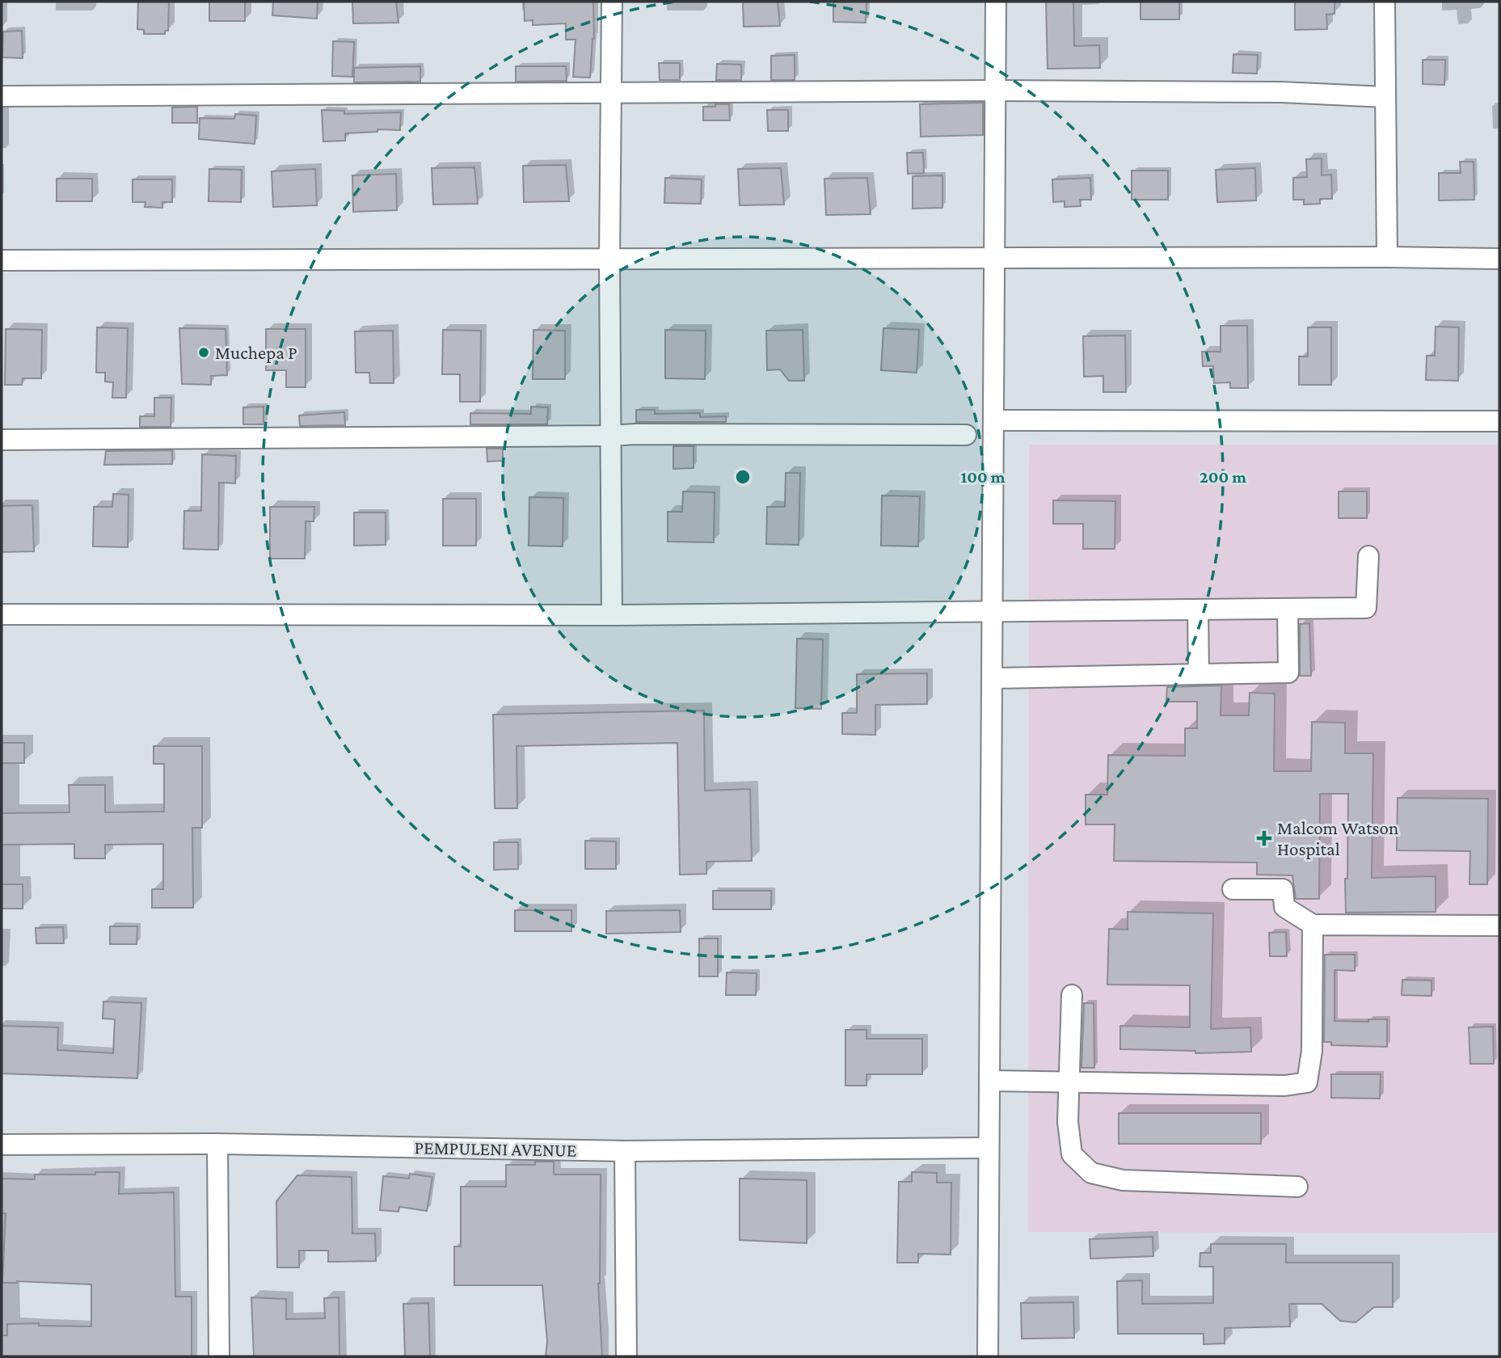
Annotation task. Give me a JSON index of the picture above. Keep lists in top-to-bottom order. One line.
{"streets":{"street":["PEMPULENI AVENUE"]},"places":{"other":["Muchepa P"],"health":["Malcom Watson Hospital"]},"rings":["100 m","200 m"]}
